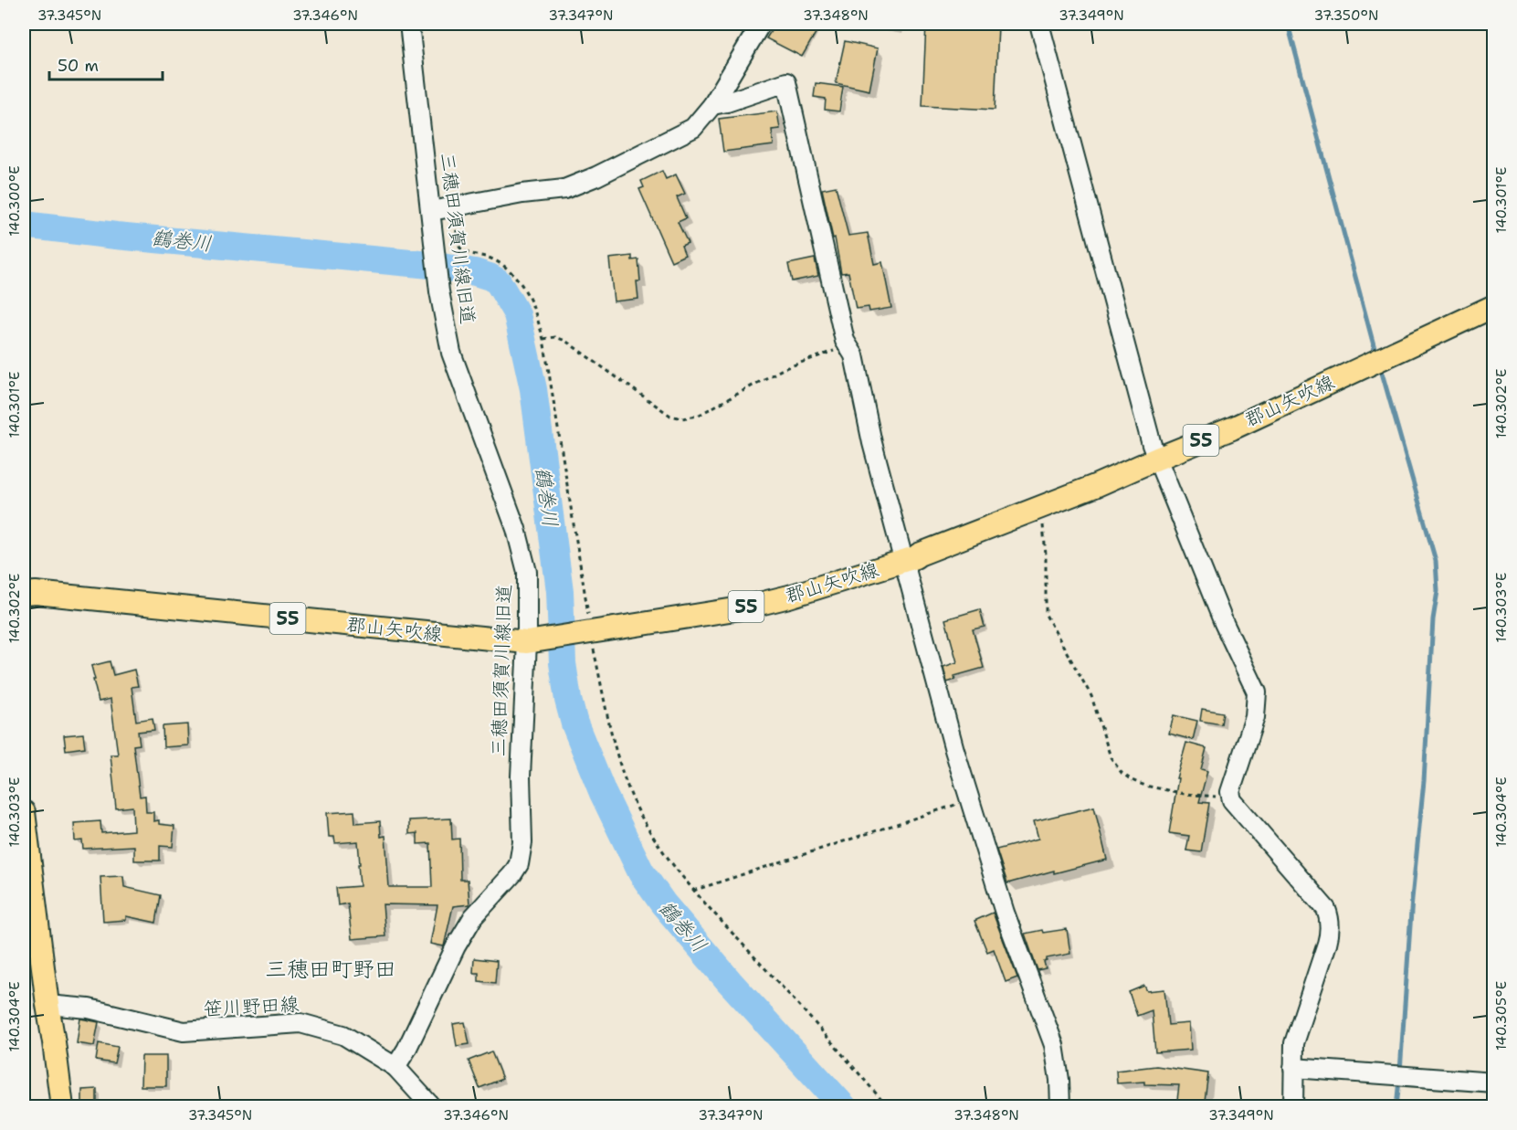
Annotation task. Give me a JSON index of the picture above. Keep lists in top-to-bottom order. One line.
{"streets":{"main road":["郡山矢吹線","55"],"street":["三穂田須賀川線旧道","笹川野田線"]},"crossings":[["三穂田須賀川線旧道","郡山矢吹線"],["三穂田須賀川線旧道","笹川野田線"]],"districts":["三穂田町野田"],"water":["鶴巻川"],"scale_bar":"50 m","coordinates":["37.345°N","37.346°N","37.347°N","37.348°N","37.349°N","37.350°N","140.301°E","140.300°E","140.302°E","140.303°E","140.304°E","140.305°E"]}
